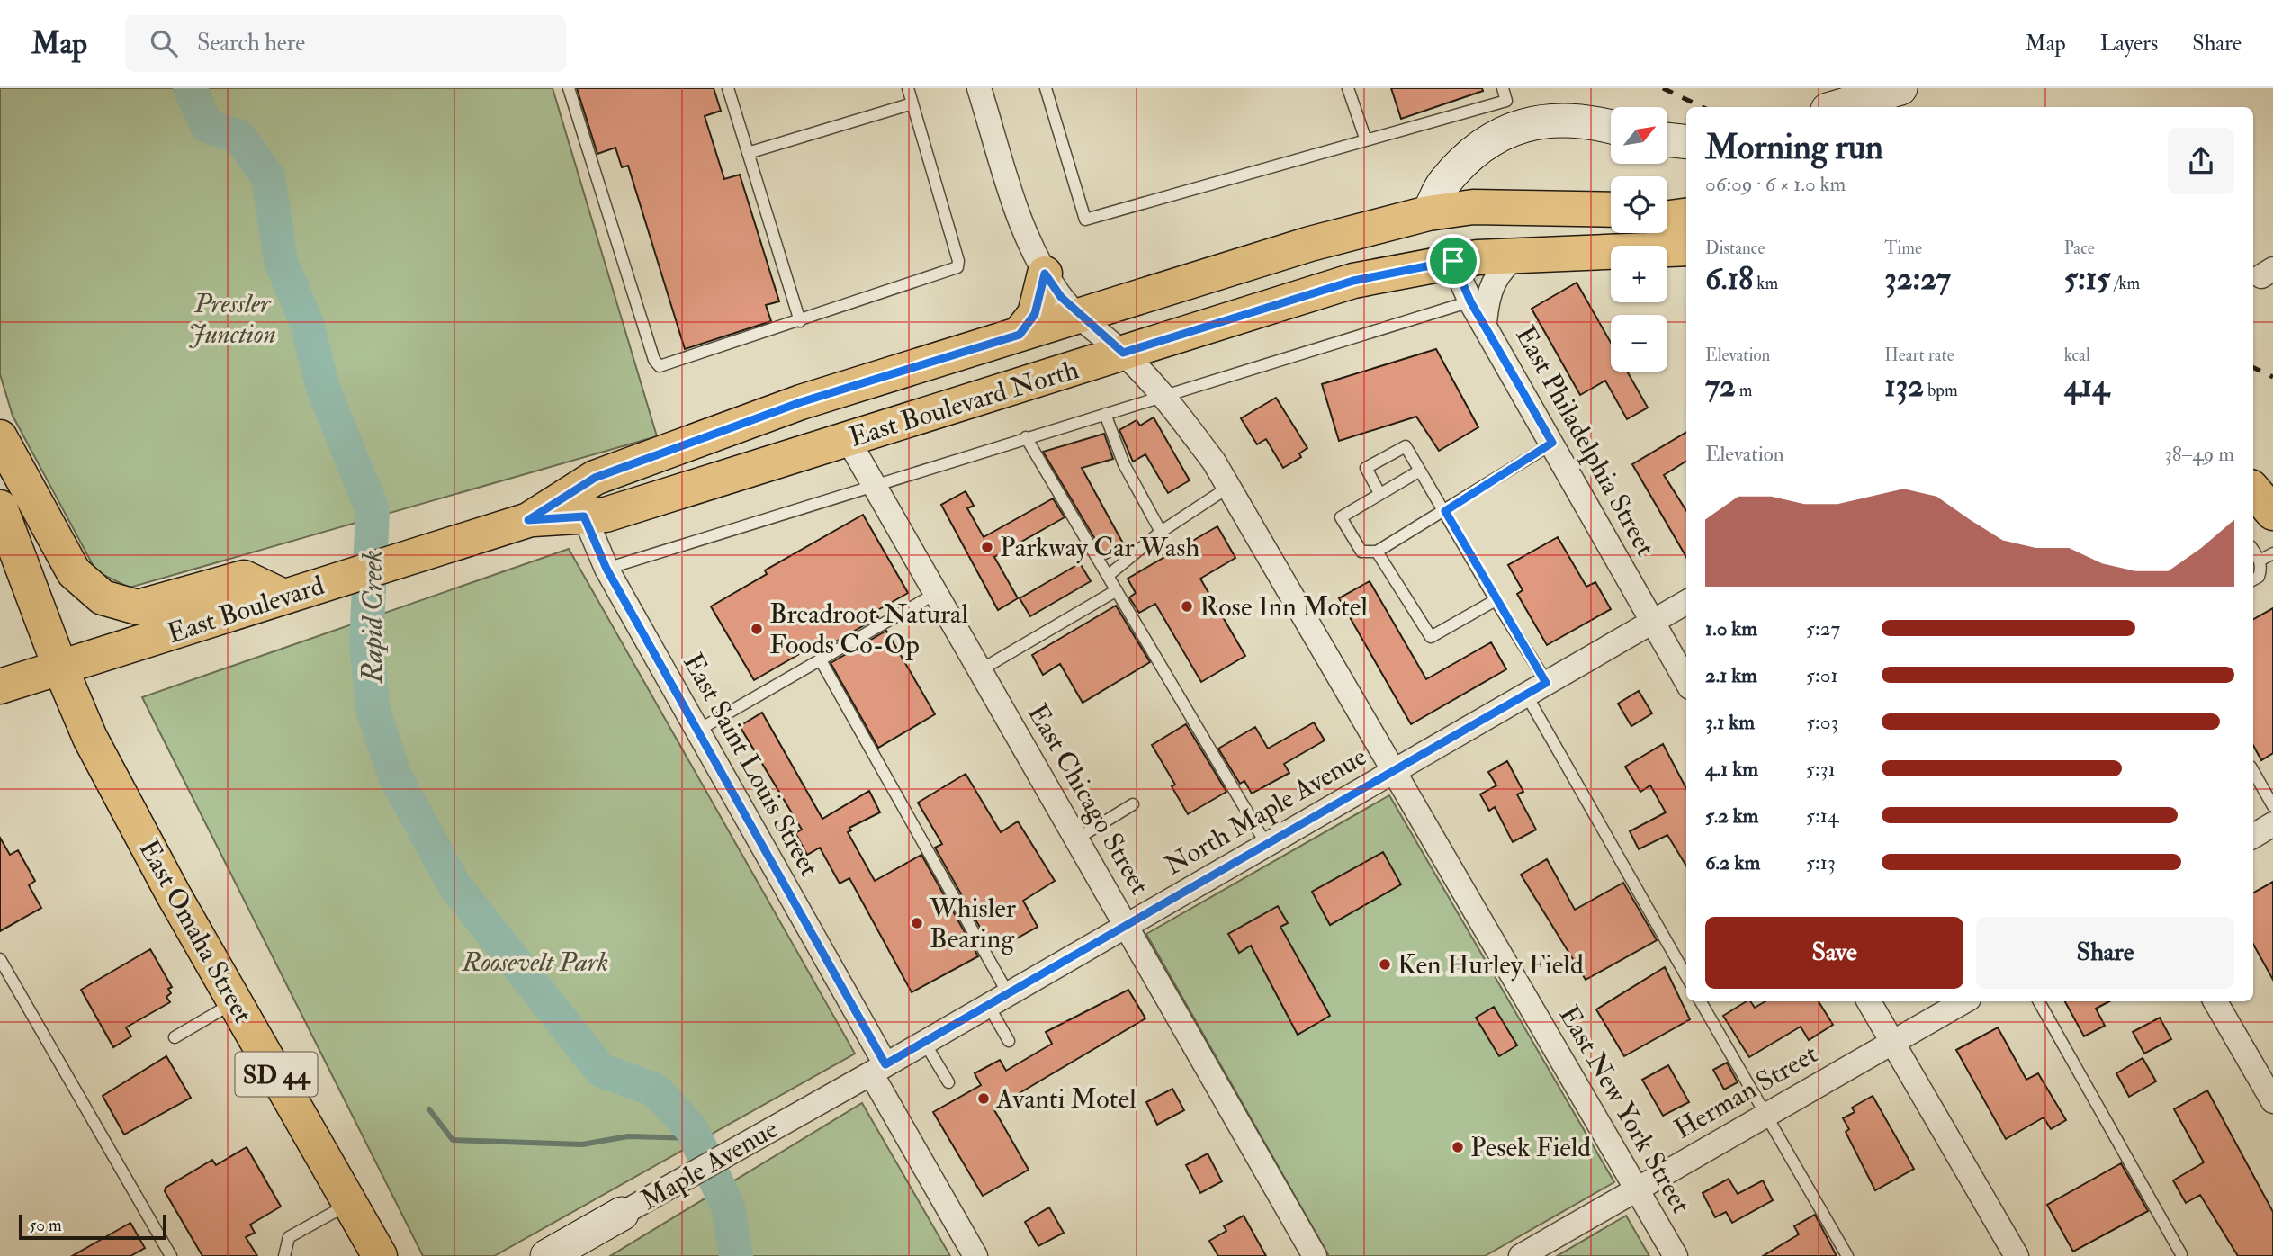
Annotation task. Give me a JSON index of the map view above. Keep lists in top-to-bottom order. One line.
{"streets":{"main road":["East Boulevard North","East Boulevard","East Omaha Street","SD 44"],"street":["East Philadelphia Street","East Saint Louis Street","East Chicago Street","North Maple Avenue","Herman Street","East New York Street","Maple Avenue"]},"crossings":[["East Boulevard North","East Philadelphia Street"],["East Boulevard North","East Boulevard"],["East Boulevard North","East Saint Louis Street"],["East Boulevard North","East Chicago Street"],["East Boulevard North","East New York Street"],["East Philadelphia Street","North Maple Avenue"],["East Boulevard","East Saint Louis Street"],["East Boulevard","East Omaha Street"],["East Boulevard","SD 44"],["East Saint Louis Street","North Maple Avenue"],["East Saint Louis Street","Maple Avenue"],["East Chicago Street","North Maple Avenue"],["North Maple Avenue","East New York Street"],["North Maple Avenue","Maple Avenue"],["East Omaha Street","SD 44"],["Herman Street","East New York Street"]],"water":["Rapid Creek"],"parks":["Pressler Junction","Roosevelt Park"],"places":["Parkway Car Wash","Rose Inn Motel","Breadroot Natural Foods Co-Op","Whisler Bearing","Ken Hurley Field","Avanti Motel","Pesek Field"],"scale_bar":"50 m","north":"top right","page":{"header":"Map","search":"Search here","nav":["Map","Layers","Share"],"map_buttons":["+","−"],"heading":["Morning run","06:09 · 6 × 1.0 km"],"stats":[["Distance","6.18 km"],["Time","32:27"],["Pace","5:15 /km"],["Elevation","72 m"],["Heart rate","132 bpm"],["kcal","414"]],"chart":["Elevation","38–49 m"],"list":[{"name":"1.0 km","note":"5:27"},{"name":"2.1 km","note":"5:01"},{"name":"3.1 km","note":"5:03"},{"name":"4.1 km","note":"5:31"},{"name":"5.2 km","note":"5:14"},{"name":"6.2 km","note":"5:13"}],"buttons":["Save","Share"],"scale":"50 m"}}
